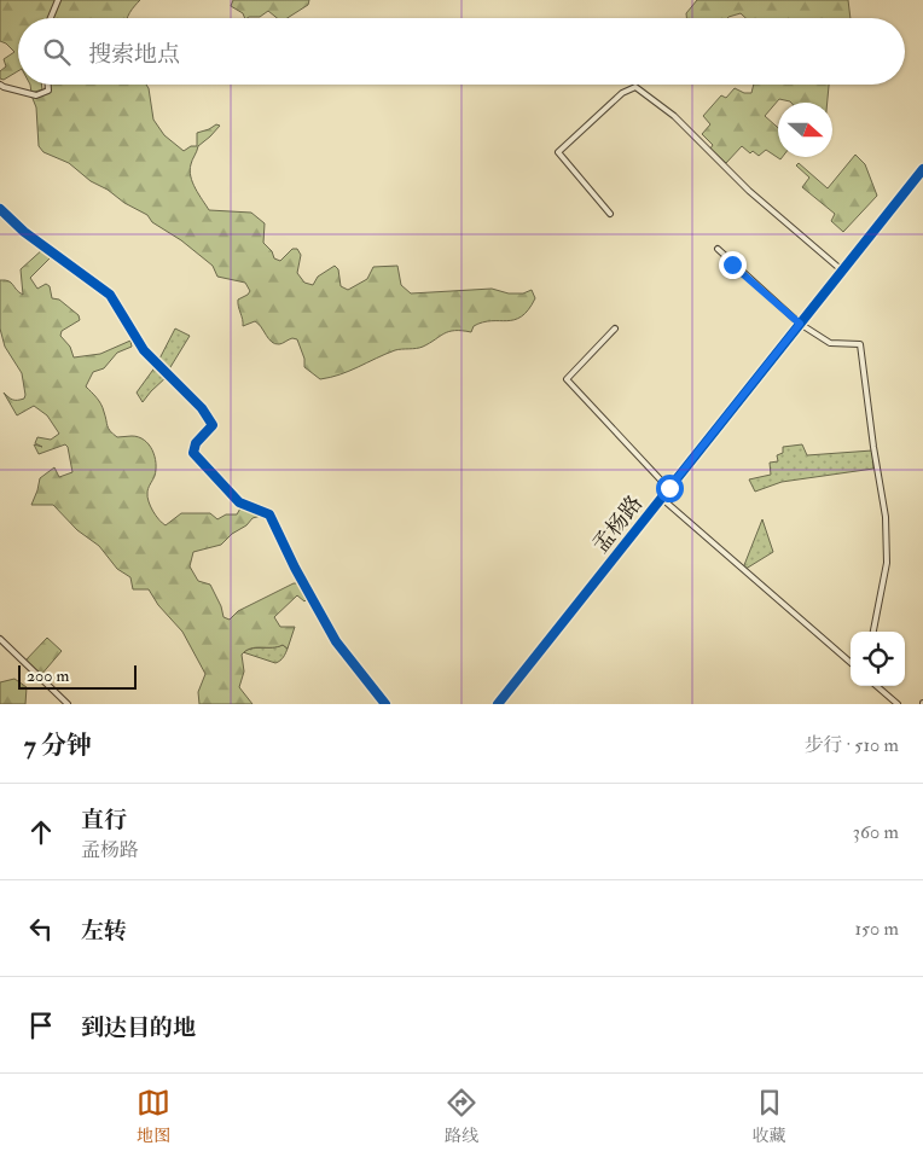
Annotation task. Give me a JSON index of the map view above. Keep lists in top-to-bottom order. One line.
{"streets":{"street":["孟杨路"]},"scale_bar":"200 m","north":"right","page":{"search":"搜索地点","scale":"200 m","heading":["7 分钟","步行 · 510 m"],"list":[["直行","孟杨路","360 m"],["左转","150 m"],"到达目的地"],"nav":["地图","路线","收藏"]}}
